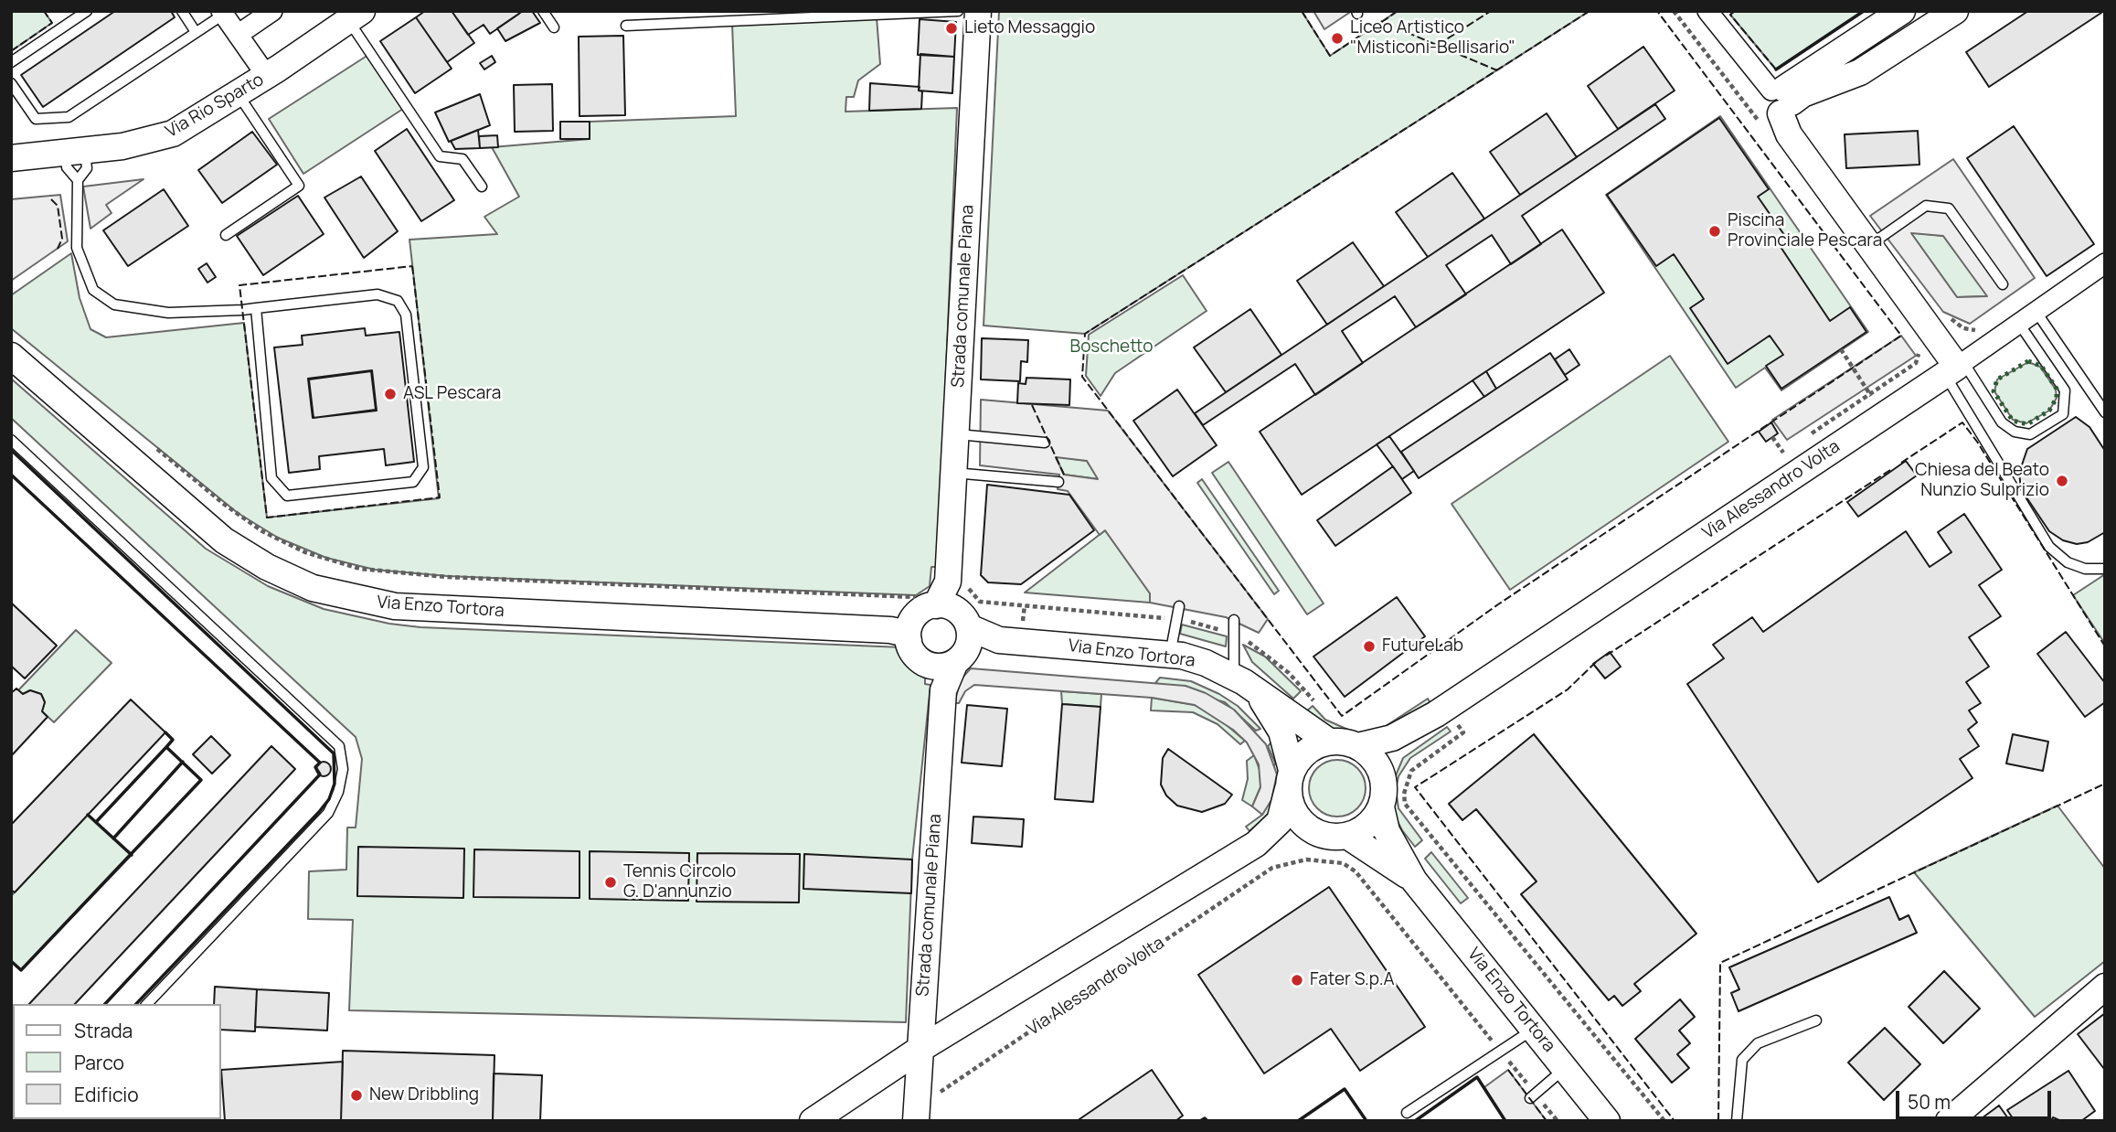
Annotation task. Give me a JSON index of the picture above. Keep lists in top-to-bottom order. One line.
{"streets":{"street":["Via Rio Sparto","Strada comunale Piana","Via Alessandro Volta","Via Enzo Tortora"]},"crossings":[["Strada comunale Piana","Via Alessandro Volta"],["Strada comunale Piana","Via Enzo Tortora"],["Via Alessandro Volta","Via Enzo Tortora"]],"parks":["Boschetto"],"places":["Lieto Messaggio","Liceo Artistico \"Misticoni-Bellisario\"","Piscina Provinciale Pescara","ASL Pescara","Chiesa del Beato Nunzio Sulprizio","FutureLab","Tennis Circolo G. D'annunzio","Fater S.p.A","New Dribbling"],"legend":["Strada","Parco","Edificio"],"scale_bar":"50 m"}
